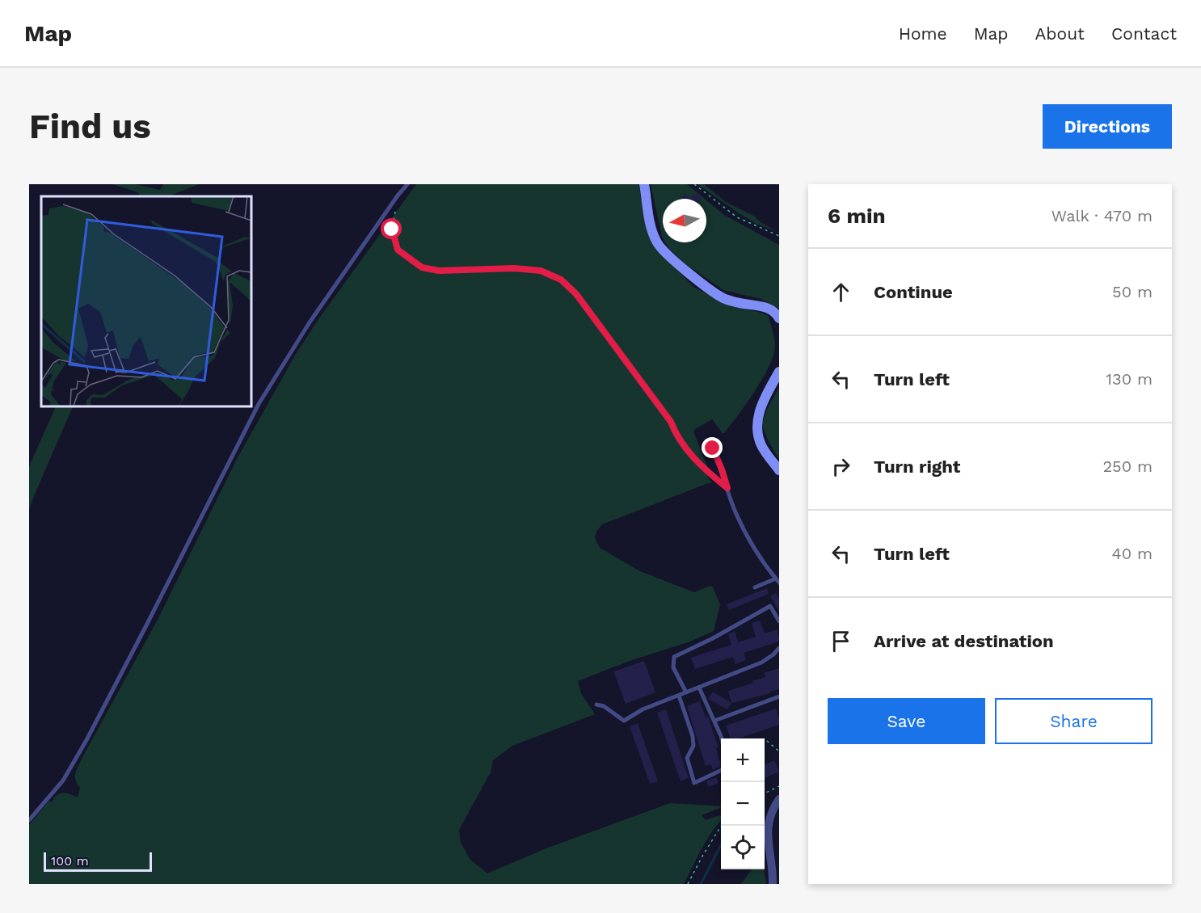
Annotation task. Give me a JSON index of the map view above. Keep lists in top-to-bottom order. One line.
{"scale_bar":"100 m","north":"left","page":{"header":"Map","nav":["Home","Map","About","Contact"],"buttons":["Directions",["Save","Share"]],"title":"Find us","heading":["6 min","Walk · 470 m"],"list":[["Continue","50 m"],["Turn left","130 m"],["Turn right","250 m"],["Turn left","40 m"],"Arrive at destination"],"map_buttons":["+","−"],"scale":"100 m"}}
